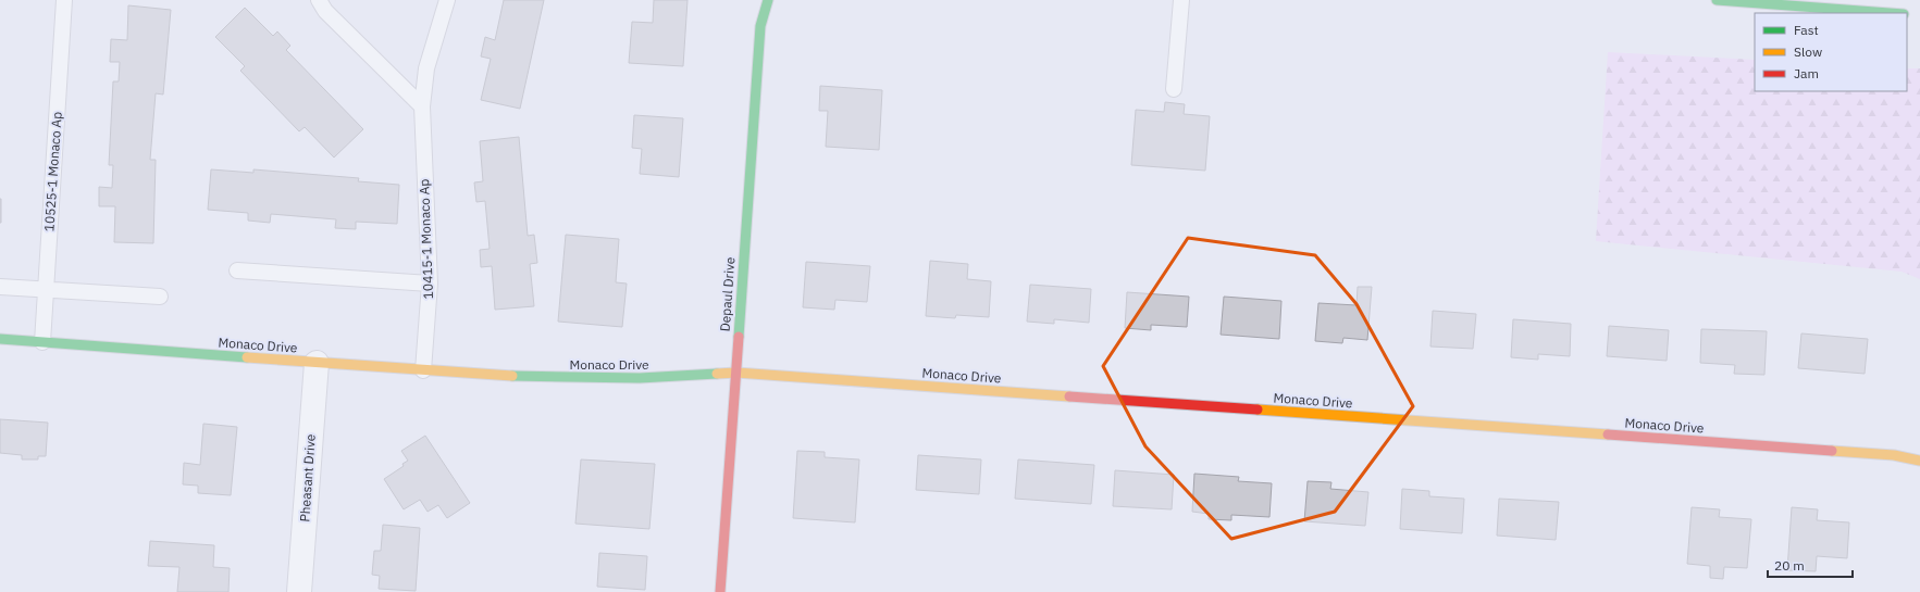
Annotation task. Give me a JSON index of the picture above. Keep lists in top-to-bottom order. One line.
{"streets":{"street":["Depaul Drive","Monaco Drive","Pheasant Drive"],"lane":["10525-1 Monaco Ap","10415-1 Monaco Ap"]},"crossings":[["10525-1 Monaco Ap","Monaco Drive"],["10415-1 Monaco Ap","Monaco Drive"],["Depaul Drive","Monaco Drive"],["Monaco Drive","Pheasant Drive"]],"legend":["Fast","Slow","Jam"],"scale_bar":"20 m"}
